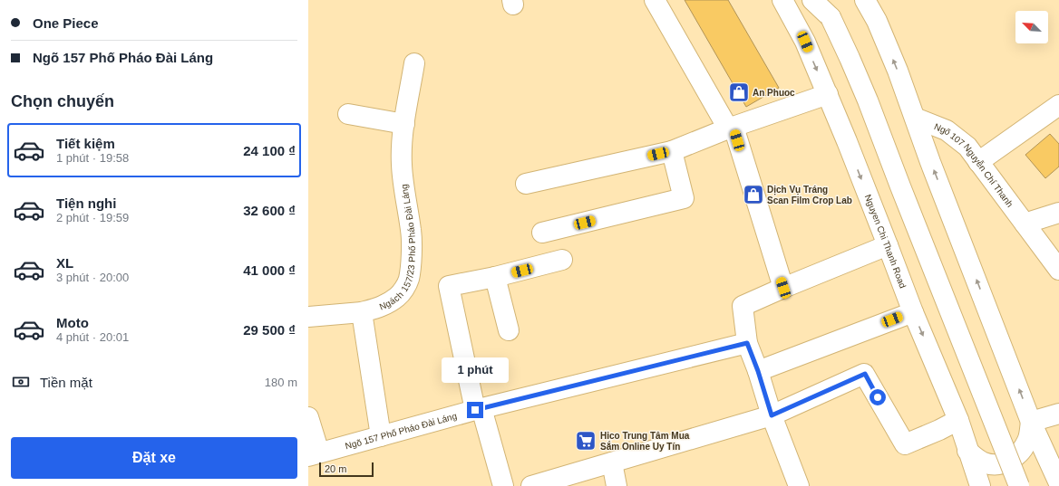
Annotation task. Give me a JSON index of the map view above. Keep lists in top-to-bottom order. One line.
{"streets":{"main road":["Ngõ 107 Nguyễn Chí Thanh","Nguyen Chi Thanh Road","Ngách 157/23 Phố Pháo Đài Láng","Ngõ 157 Phố Pháo Đài Láng"]},"crossings":[["Ngách 157/23 Phố Pháo Đài Láng","Ngõ 157 Phố Pháo Đài Láng"]],"places":{"shop":["An Phuoc","Dịch Vụ Tráng Scan Film Crop Lab"],"supermarket":["Hico Trung Tâm Mua Sắm Online Uy Tín"]},"scale_bar":"20 m","north":"top left","page":{"banner":["One Piece","Ngõ 157 Phố Pháo Đài Láng"],"heading":"Chọn chuyến","list":[{"name":"Tiết kiệm","note":"1 phút · 19:58","value":"24 100 ₫"},{"name":"Tiện nghi","note":"2 phút · 19:59","value":"32 600 ₫"},{"name":"XL","note":"3 phút · 20:00","value":"41 000 ₫"},{"name":"Moto","note":"4 phút · 20:01","value":"29 500 ₫"}],"bubble":"1 phút","pay":["Tiền mặt","180 m"],"buttons":"Đặt xe","scale":"20 m"}}
